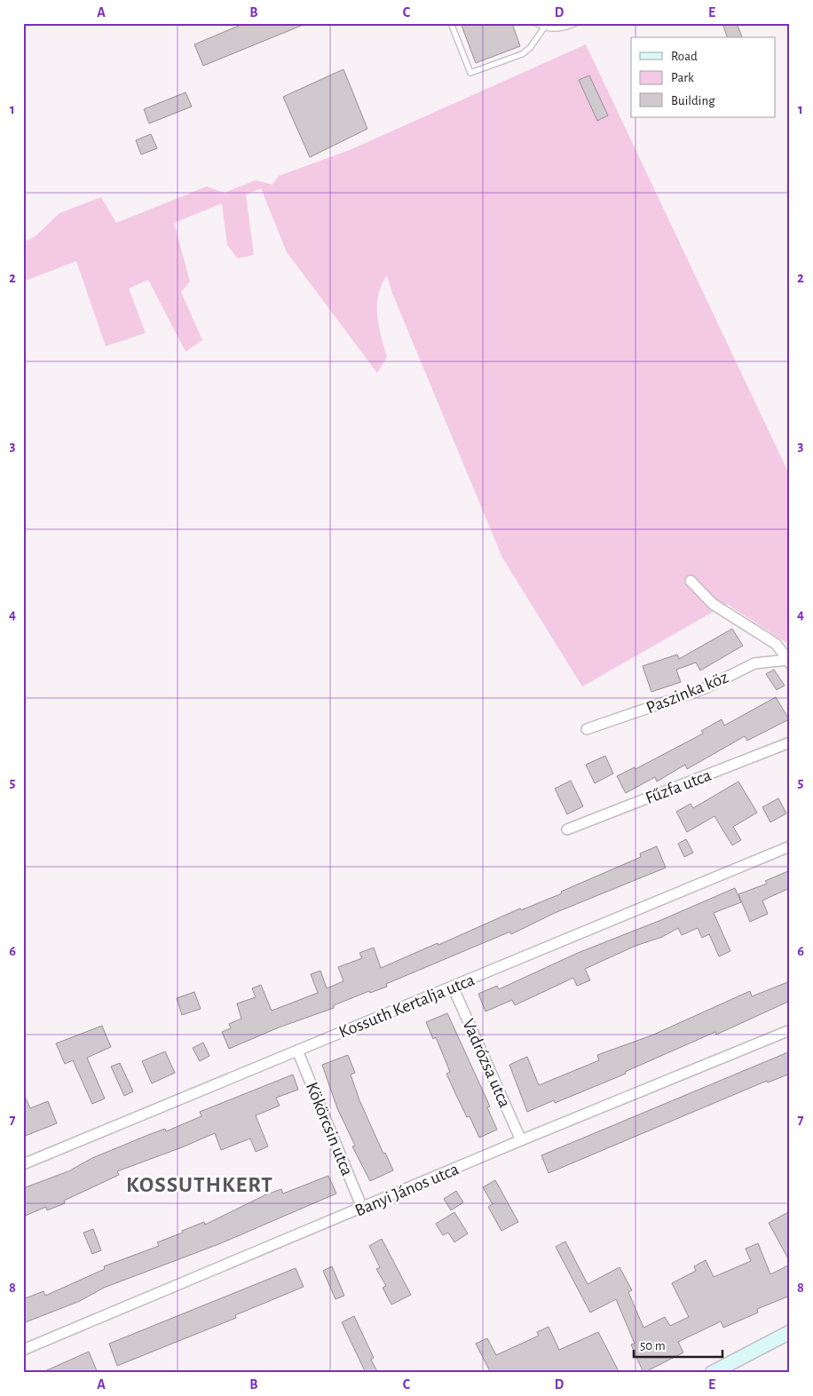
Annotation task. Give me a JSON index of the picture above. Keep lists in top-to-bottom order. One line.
{"streets":{"street":["Paszinka köz","Fűzfa utca","Kossuth Kertalja utca","Vadrózsa utca","Kökörcsin utca","Banyi János utca"]},"crossings":[["Kossuth Kertalja utca","Vadrózsa utca"],["Kossuth Kertalja utca","Kökörcsin utca"],["Vadrózsa utca","Banyi János utca"],["Kökörcsin utca","Banyi János utca"]],"districts":["KOSSUTHKERT"],"legend":["Road","Park","Building"],"scale_bar":"50 m","grid":{"columns":["A","B","C","D","E"],"rows":["1","2","3","4","5","6","7","8"]}}
